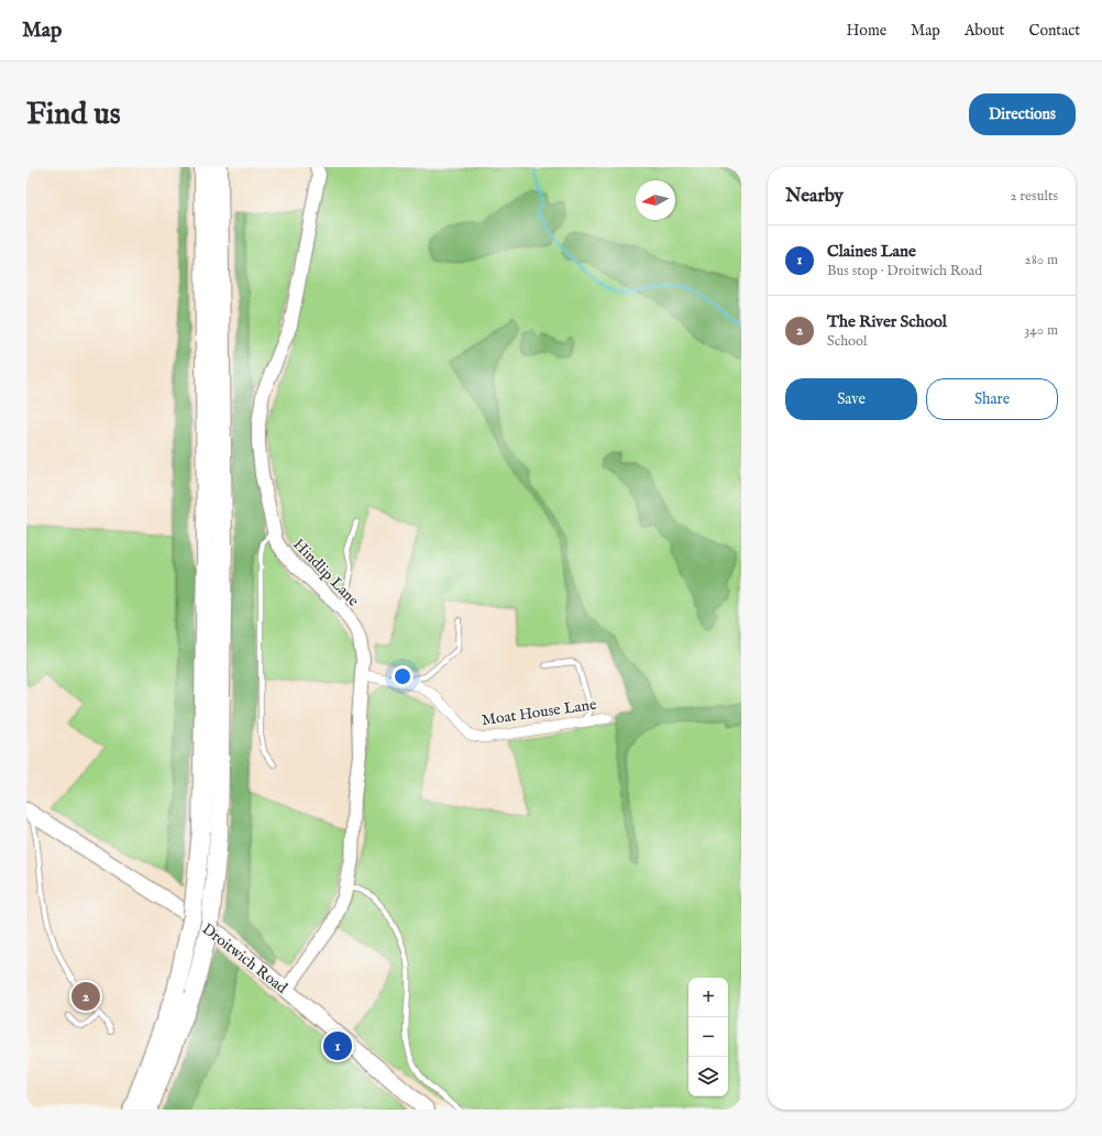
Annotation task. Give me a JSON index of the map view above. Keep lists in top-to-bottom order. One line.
{"streets":{"main road":["Droitwich Road"],"street":["Hindlip Lane","Moat House Lane"]},"crossings":[["Hindlip Lane","Moat House Lane"],["Hindlip Lane","Droitwich Road"]],"north":"left","page":{"header":"Map","nav":["Home","Map","About","Contact"],"buttons":["Directions",["Save","Share"]],"title":"Find us","heading":["Nearby","2 results"],"list":[{"mark":"1","name":"Claines Lane","note":"Bus stop · Droitwich Road","value":"280 m"},{"mark":"2","name":"The River School","note":"School","value":"340 m"}],"map_buttons":["+","−"],"pins":["2","1"]}}
